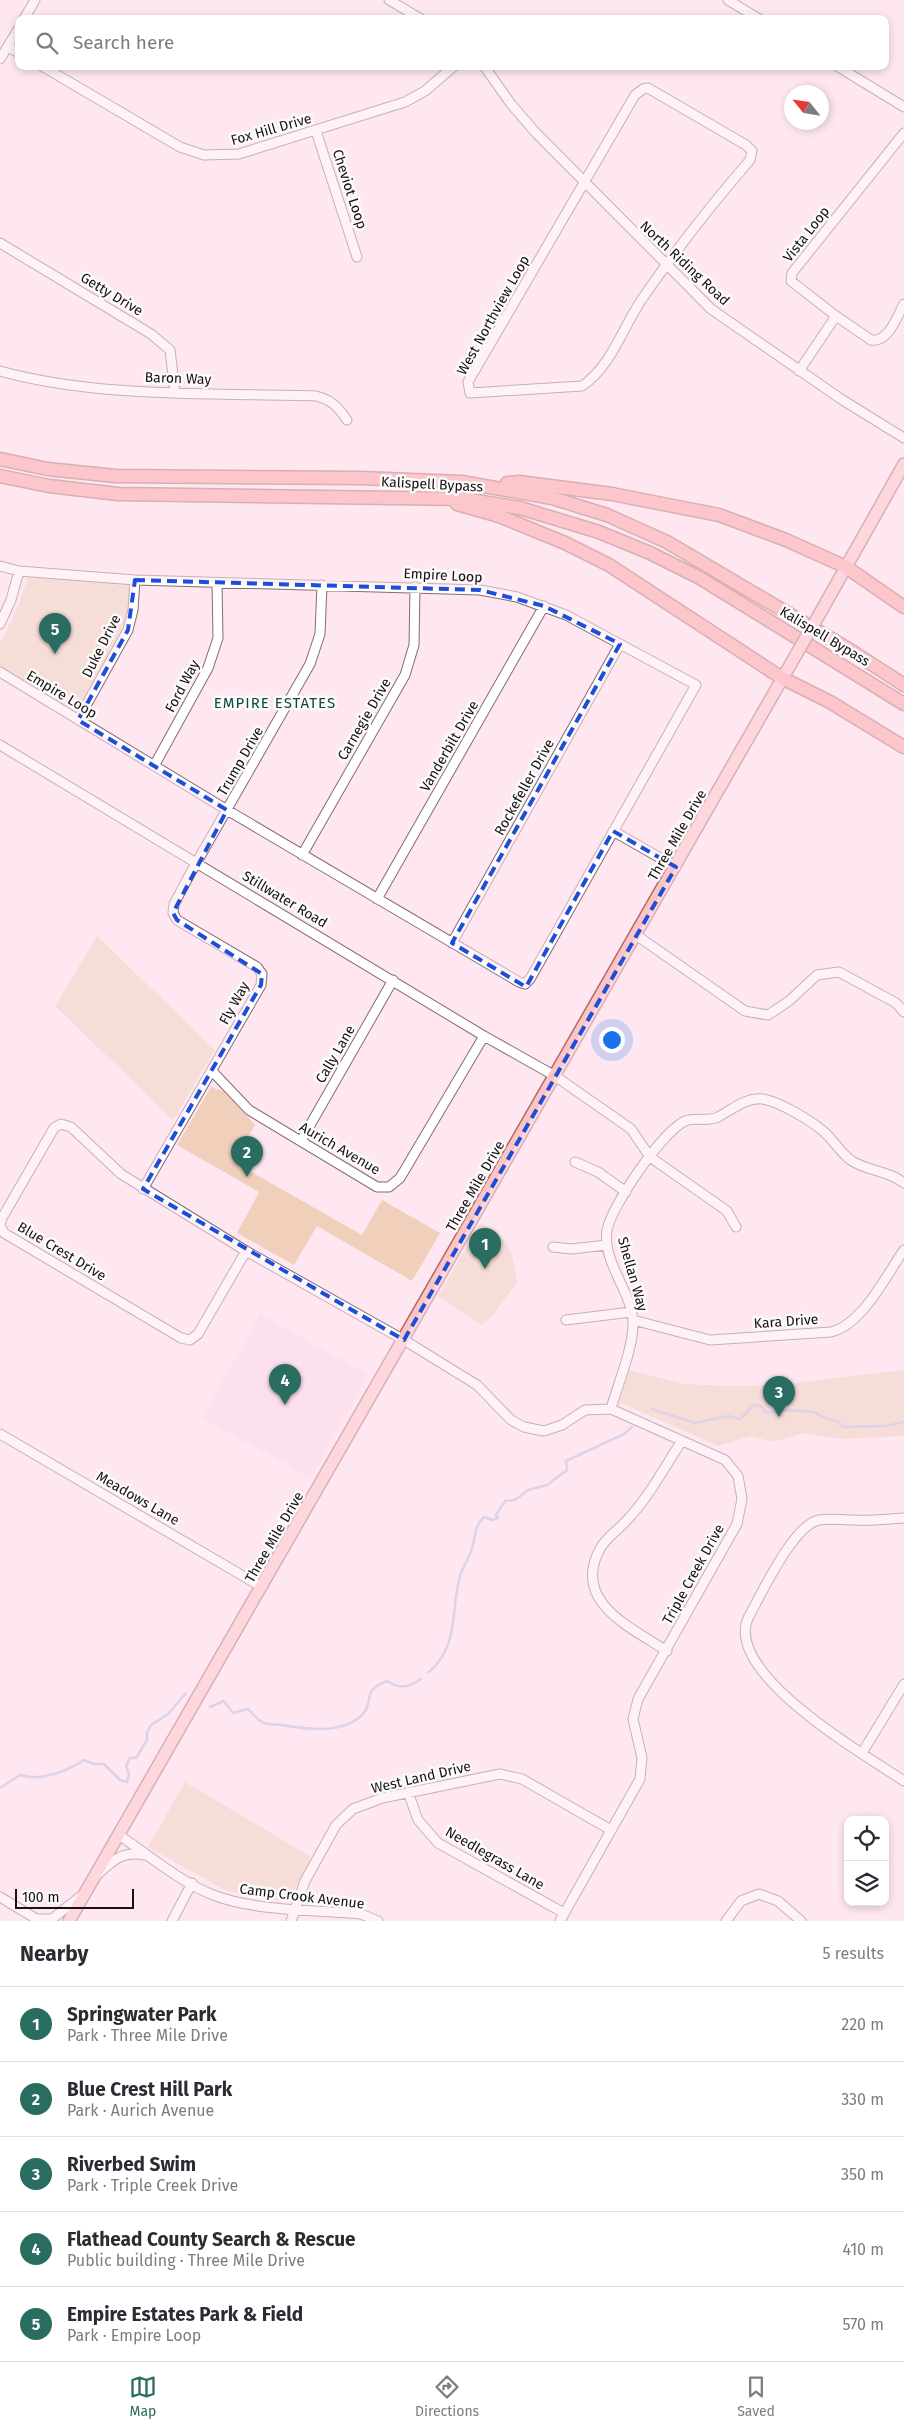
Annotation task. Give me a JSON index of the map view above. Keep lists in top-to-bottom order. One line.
{"streets":{"highway":["Kalispell Bypass"],"main road":["Three Mile Drive"],"street":["Fox Hill Drive","Cheviot Loop","Vista Loop","North Riding Road","Getty Drive","West Northview Loop","Baron Way","Empire Loop","Duke Drive","Ford Way","Carnegie Drive","Vanderbilt Drive","Trump Drive","Rockefeller Drive","Stillwater Road","Fly Way","Cally Lane","Aurich Avenue","Blue Crest Drive","Shellan Way","Kara Drive","Meadows Lane","Triple Creek Drive","West Land Drive","Needlegrass Lane","Camp Crook Avenue"]},"crossings":[["Fox Hill Drive","Cheviot Loop"],["North Riding Road","West Northview Loop"],["Getty Drive","Baron Way"],["Empire Loop","Duke Drive"],["Empire Loop","Ford Way"],["Empire Loop","Carnegie Drive"],["Empire Loop","Vanderbilt Drive"],["Empire Loop","Trump Drive"],["Empire Loop","Rockefeller Drive"],["Trump Drive","Stillwater Road"],["Trump Drive","Fly Way"],["Three Mile Drive","Stillwater Road"],["Three Mile Drive","Blue Crest Drive"],["Three Mile Drive","Meadows Lane"],["Three Mile Drive","Triple Creek Drive"],["Three Mile Drive","Camp Crook Avenue"],["Stillwater Road","Fly Way"],["Stillwater Road","Cally Lane"],["Stillwater Road","Aurich Avenue"],["Stillwater Road","Shellan Way"],["Fly Way","Aurich Avenue"],["Fly Way","Blue Crest Drive"],["Cally Lane","Aurich Avenue"],["Blue Crest Drive","Triple Creek Drive"],["Shellan Way","Kara Drive"],["Shellan Way","Triple Creek Drive"],["Triple Creek Drive","West Land Drive"],["Triple Creek Drive","Needlegrass Lane"],["West Land Drive","Needlegrass Lane"],["West Land Drive","Camp Crook Avenue"]],"districts":["EMPIRE ESTATES"],"scale_bar":"100 m","north":"top left","page":{"search":"Search here","pins":["5","2","1","4","3"],"scale":"100 m","heading":["Nearby","5 results"],"list":[{"mark":"1","name":"Springwater Park","note":"Park · Three Mile Drive","value":"220 m"},{"mark":"2","name":"Blue Crest Hill Park","note":"Park · Aurich Avenue","value":"330 m"},{"mark":"3","name":"Riverbed Swim","note":"Park · Triple Creek Drive","value":"350 m"},{"mark":"4","name":"Flathead County Search & Rescue","note":"Public building · Three Mile Drive","value":"410 m"},{"mark":"5","name":"Empire Estates Park & Field","note":"Park · Empire Loop","value":"570 m"}],"nav":["Map","Directions","Saved"]}}
